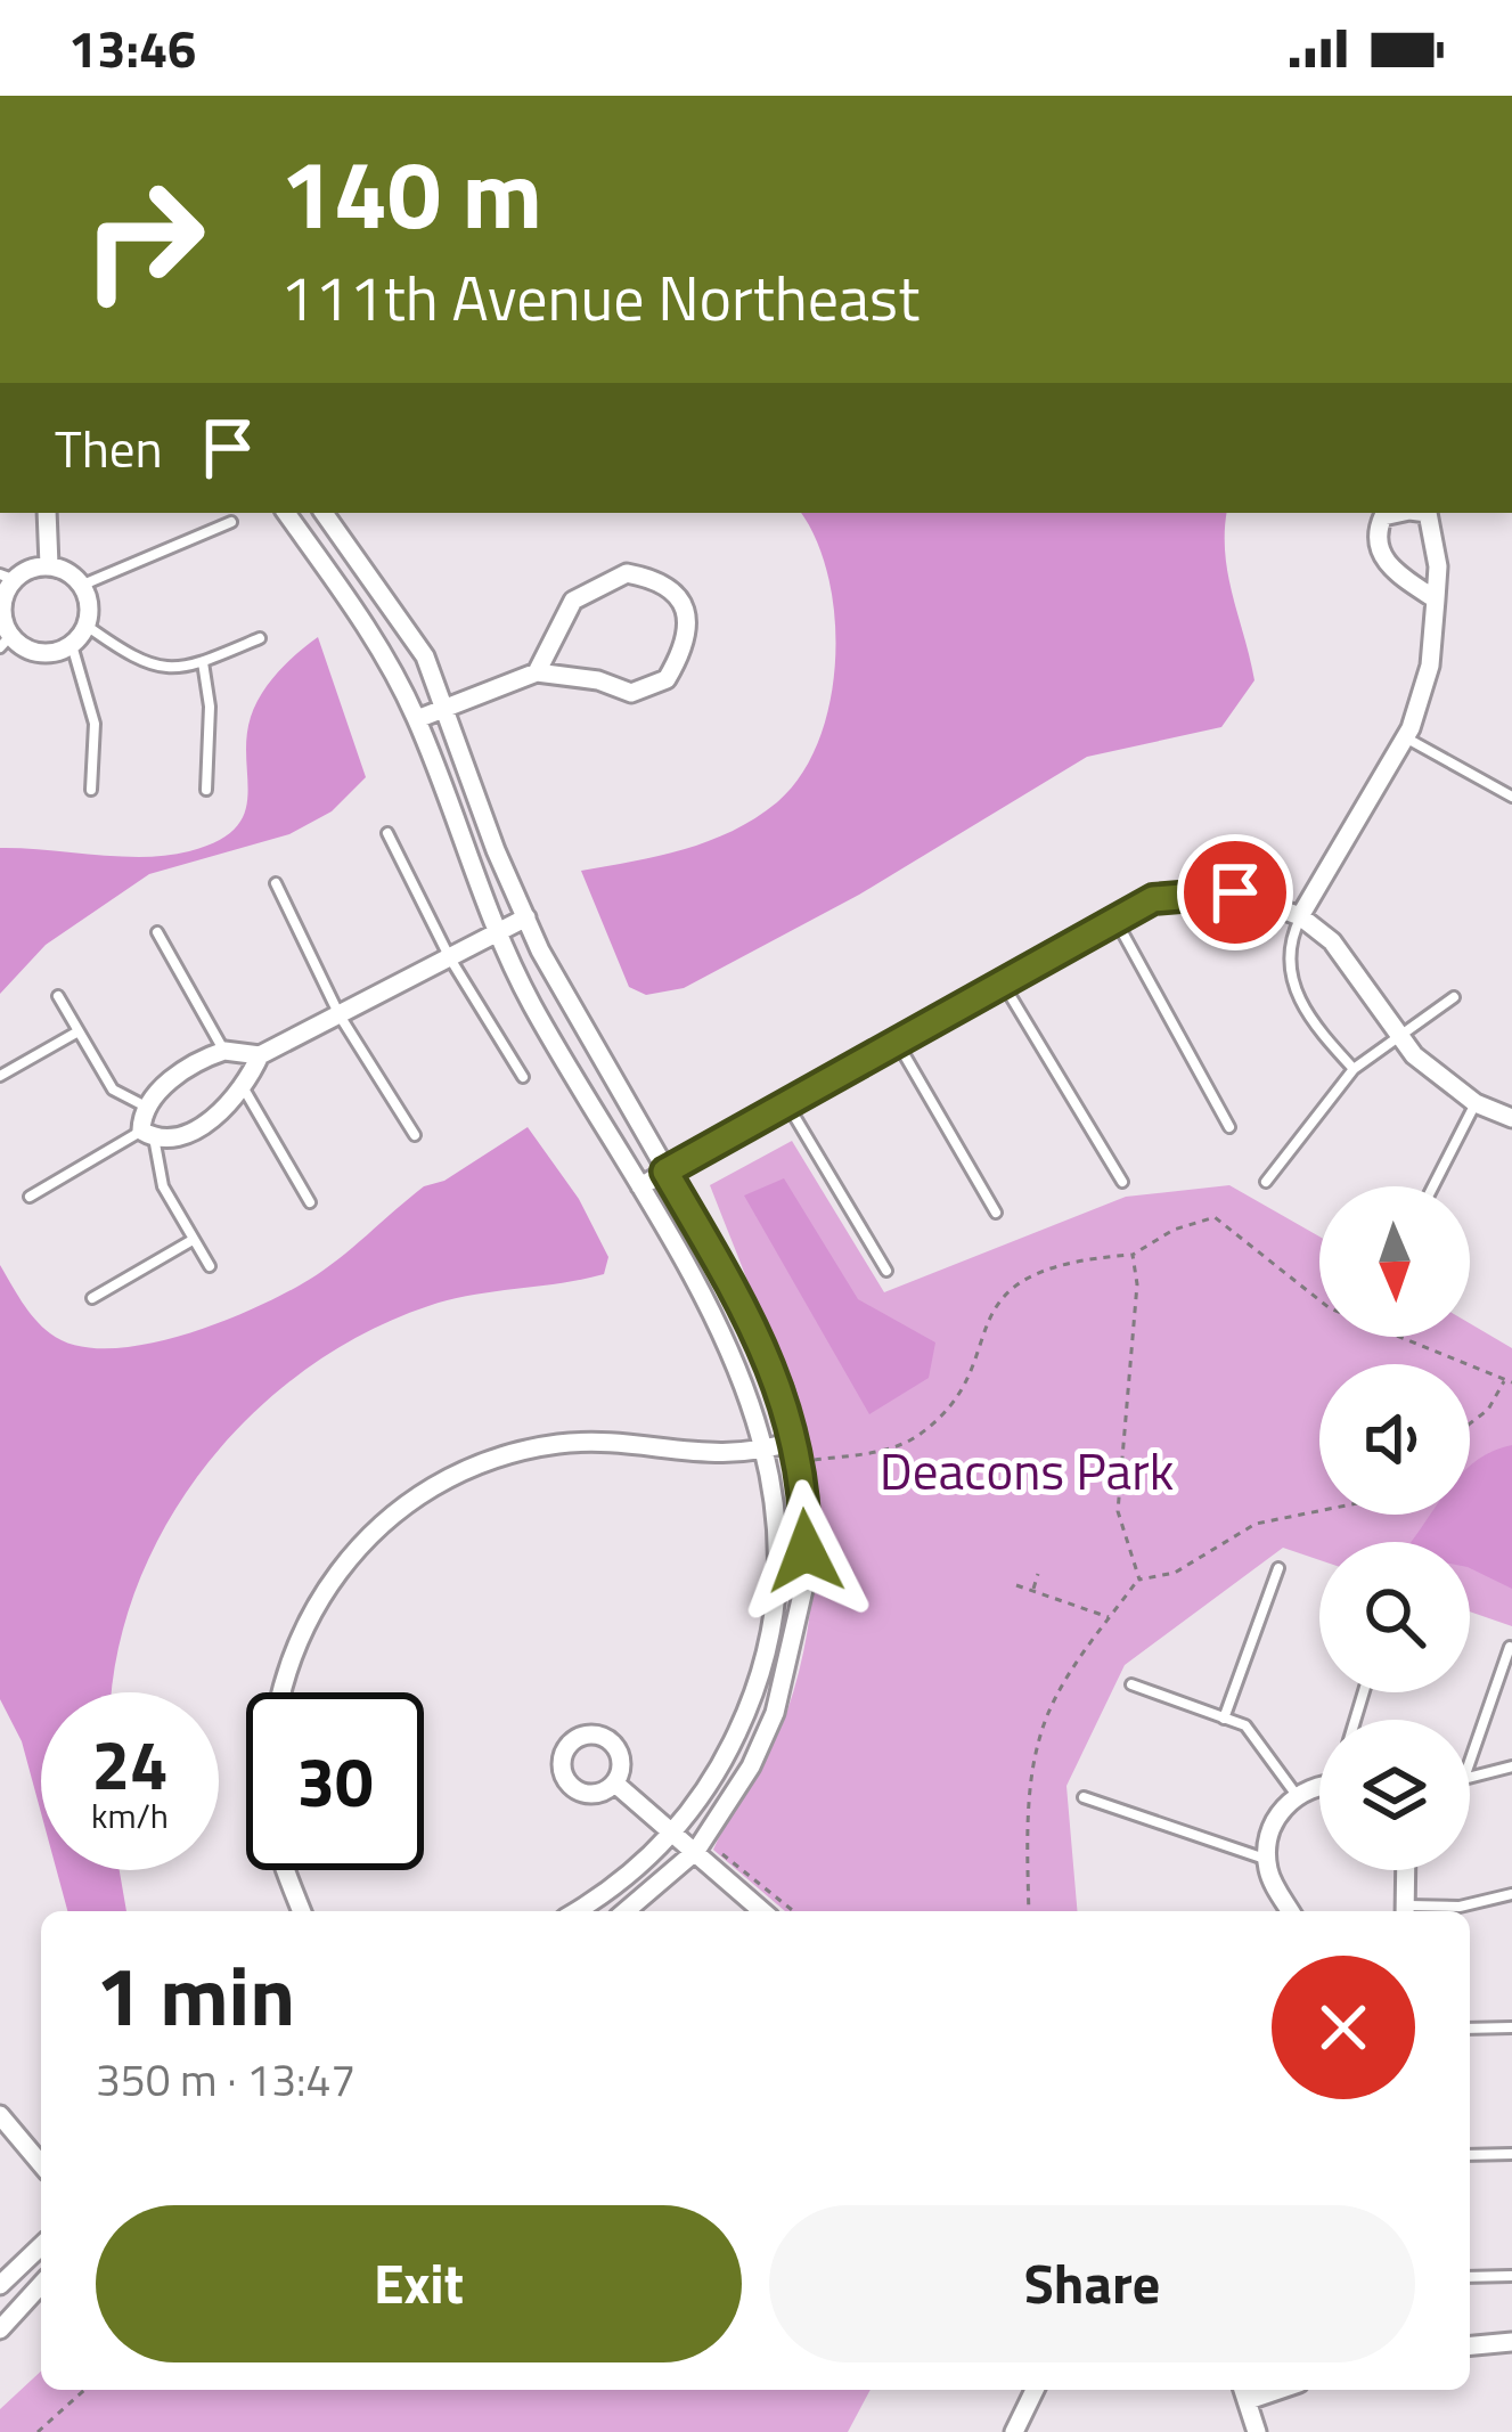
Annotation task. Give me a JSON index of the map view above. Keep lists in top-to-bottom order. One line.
{"parks":["Deacons Park"],"north":"bottom","page":{"status":"13:46","turn":["140 m","111th Avenue Northeast"],"then":"Then","speed":"24 km/h","limit":"30","heading":["1 min","350 m · 13:47"],"buttons":["Exit","Share"]}}
